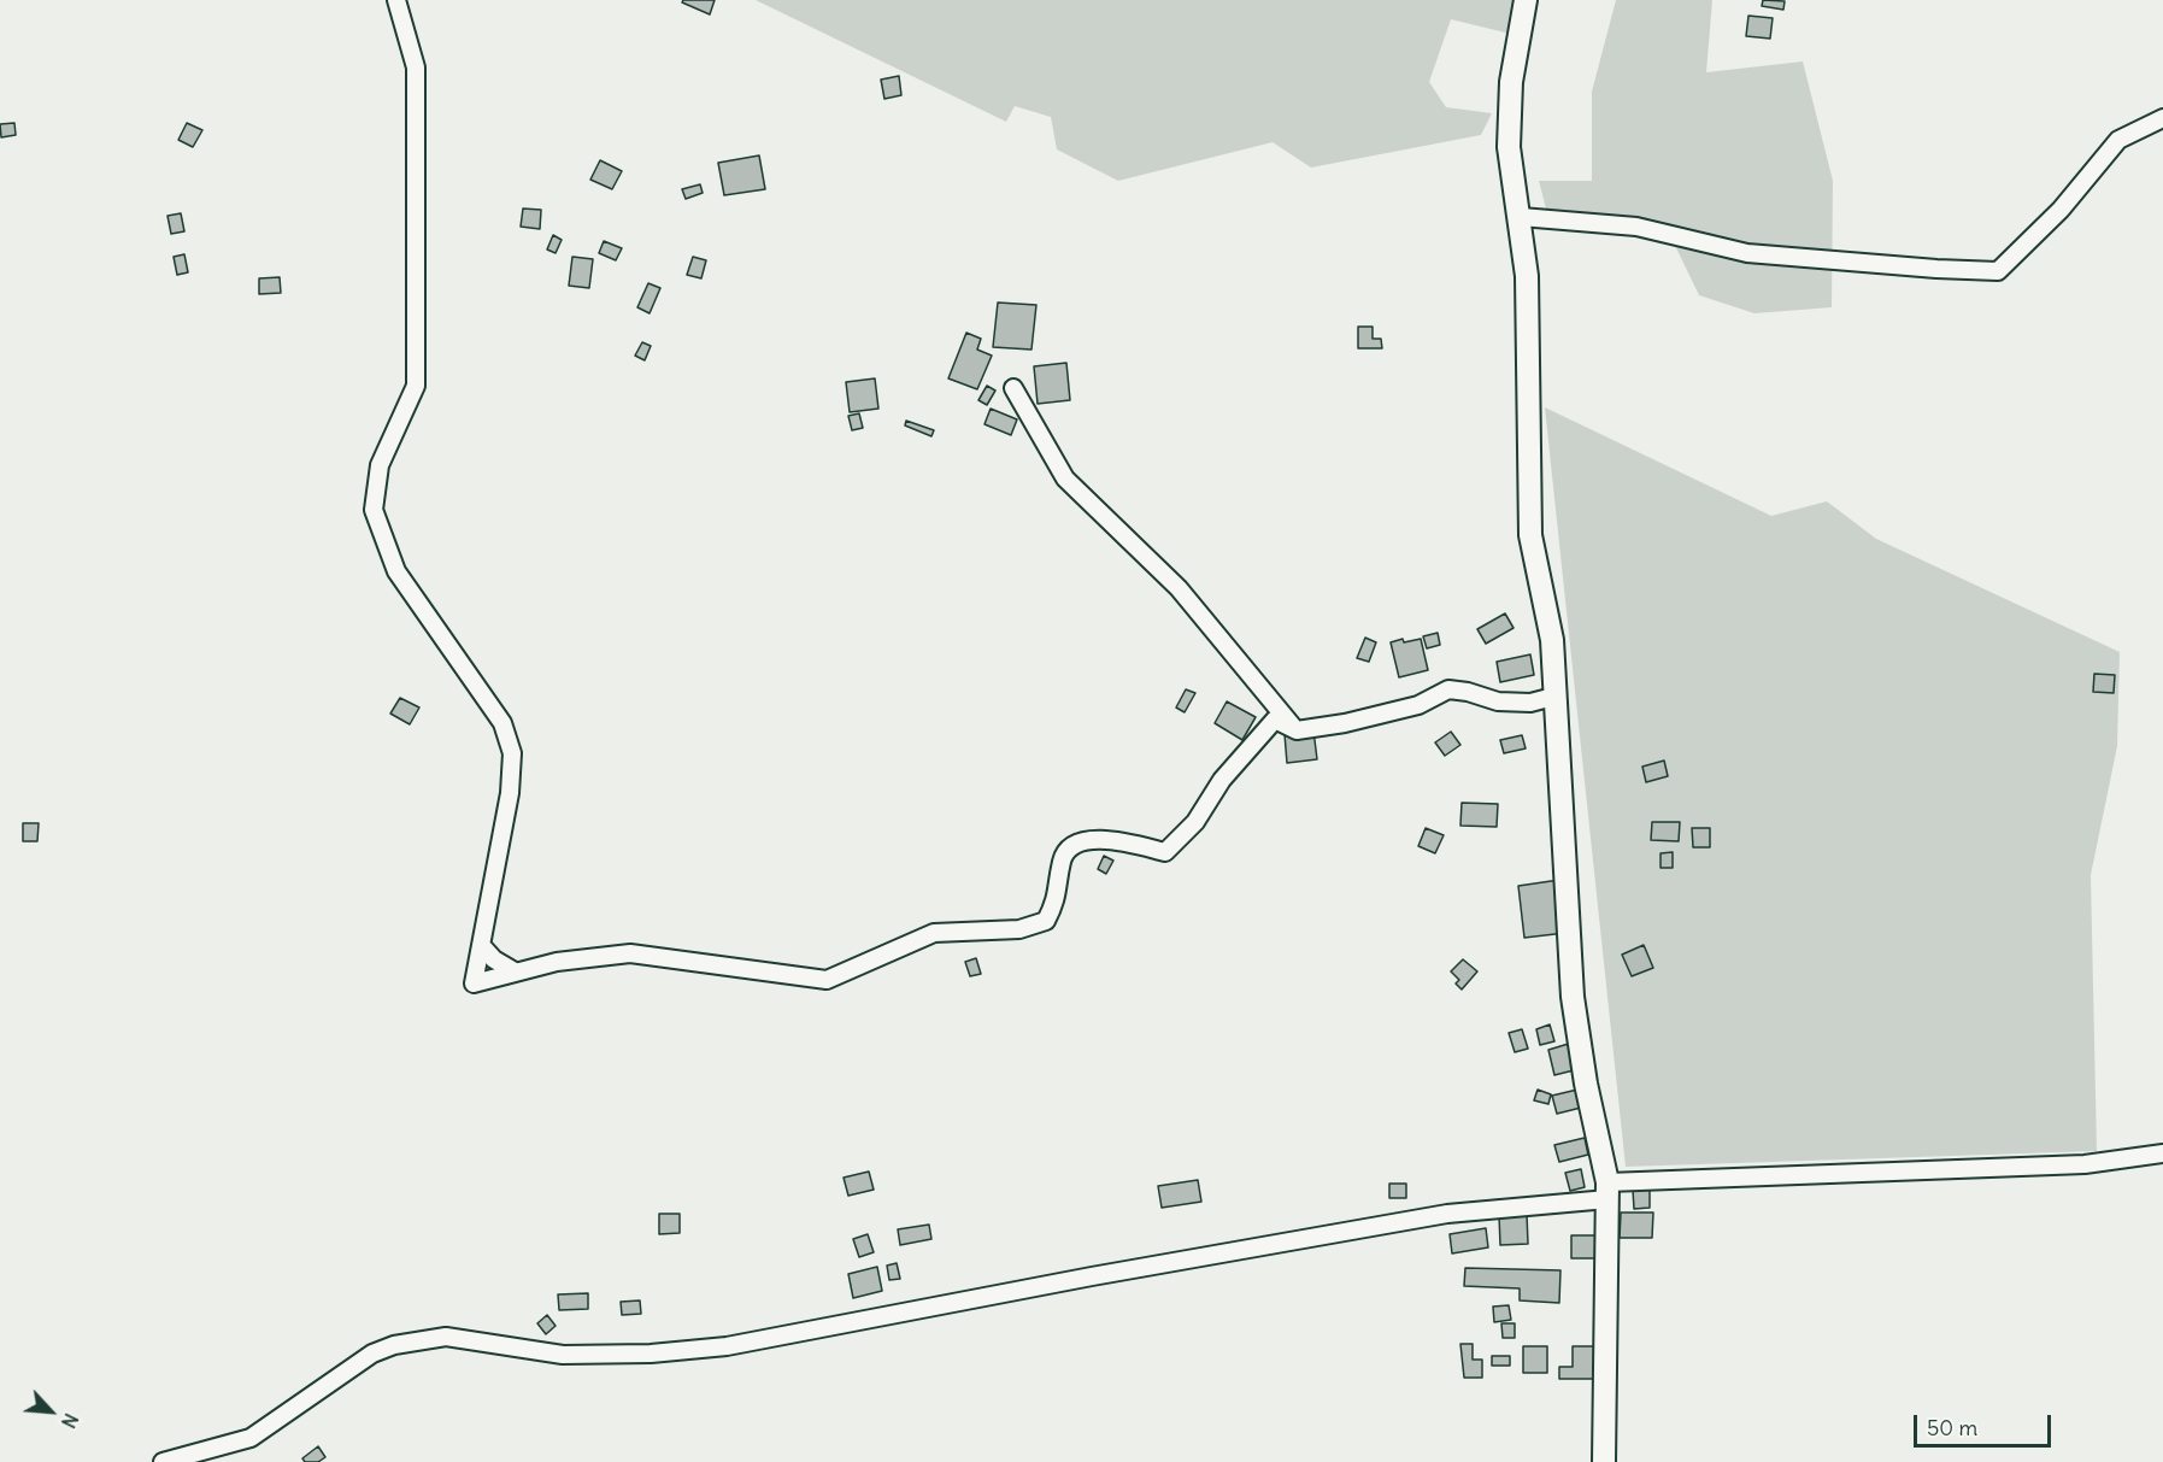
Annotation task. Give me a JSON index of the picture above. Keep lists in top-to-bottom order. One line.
{"scale_bar":"50 m","north":"bottom right"}
